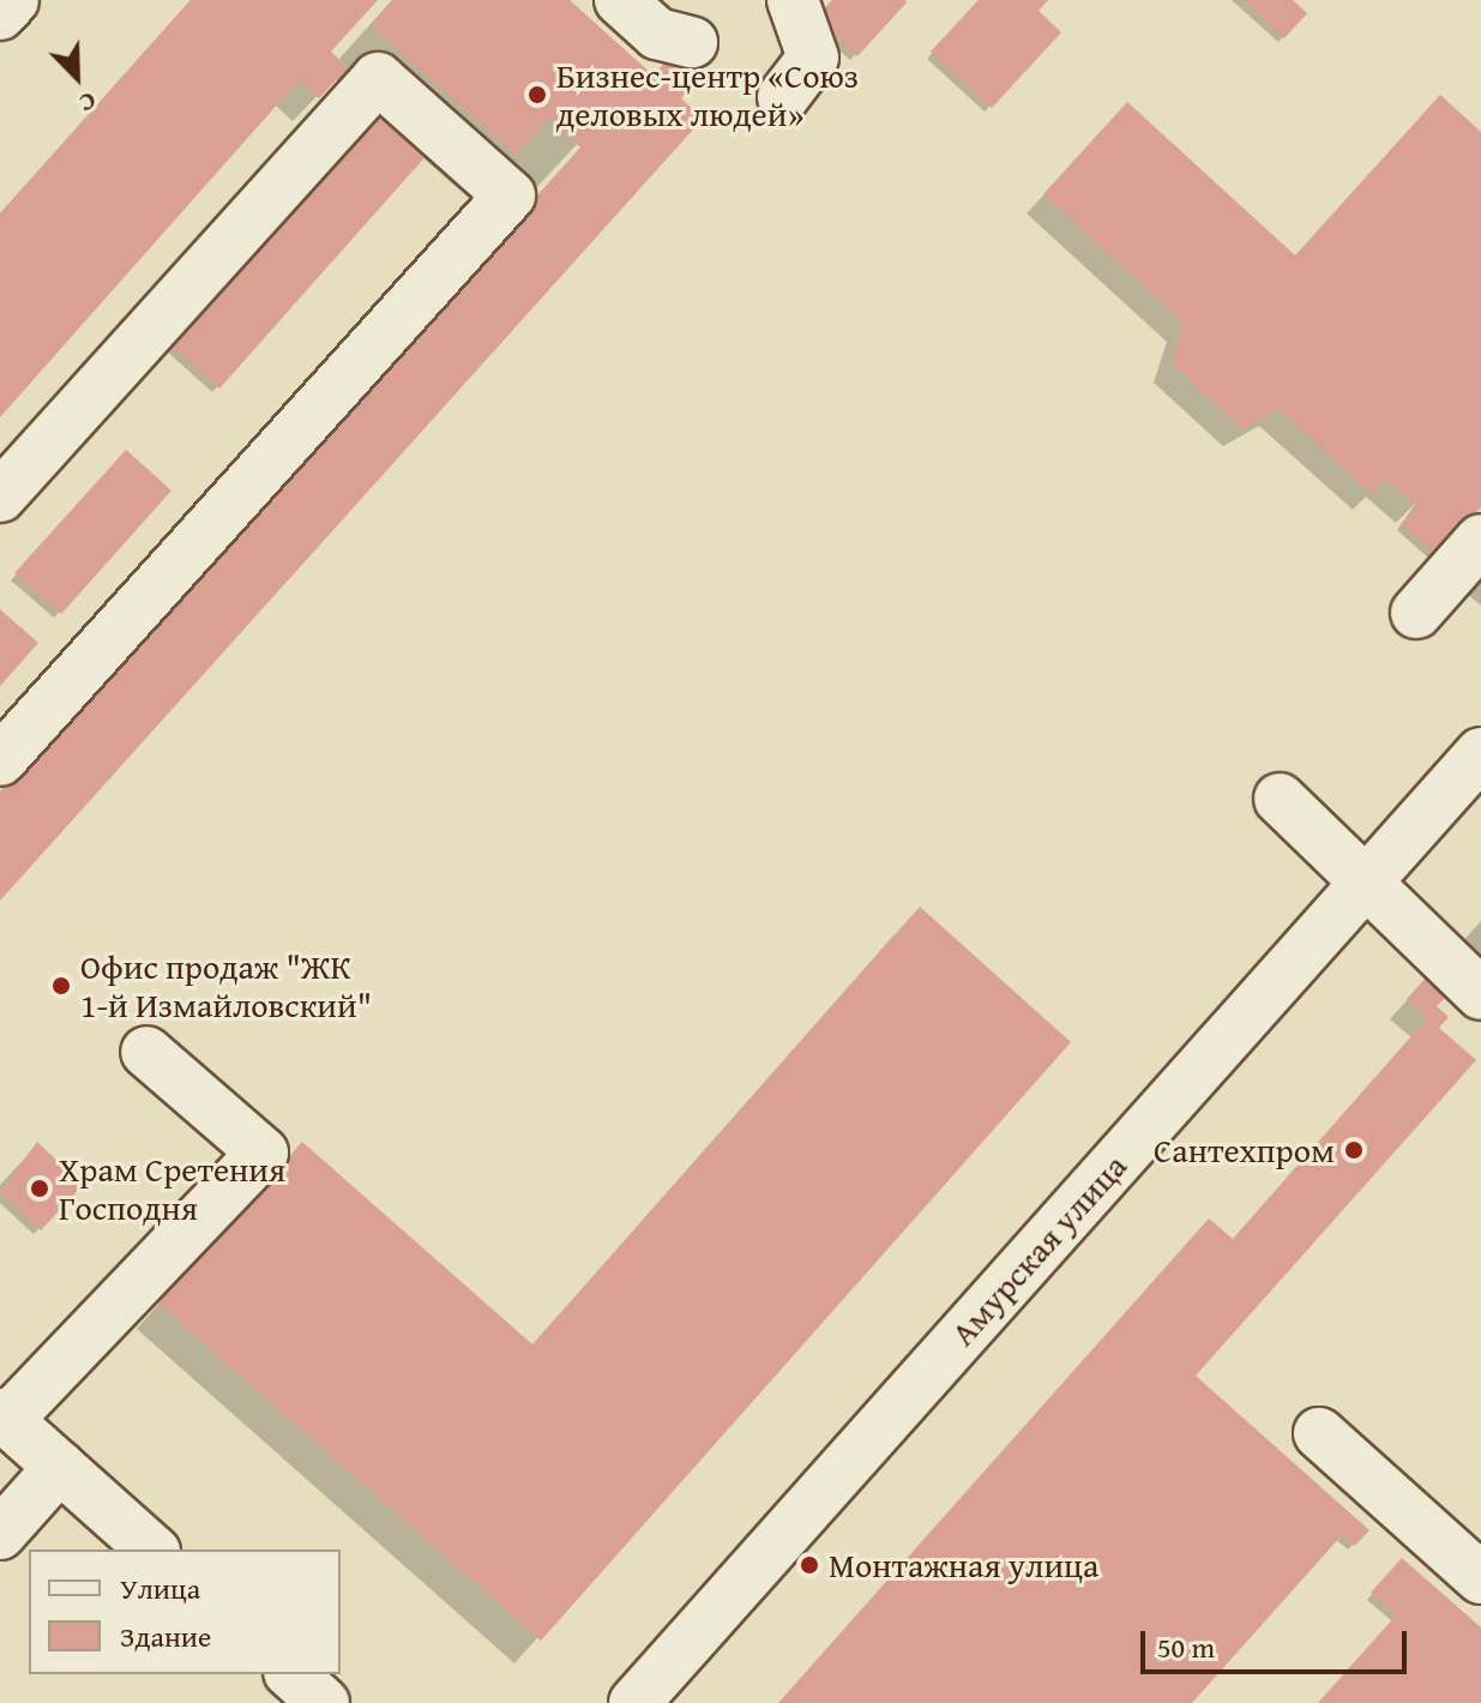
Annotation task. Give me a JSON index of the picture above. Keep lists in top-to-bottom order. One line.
{"streets":{"street":["Амурская улица"]},"places":["Бизнес-центр «Союз деловых людей»","Офис продаж \"ЖК 1-й Измайловский\"","Сантехпром","Храм Сретения Господня","Монтажная улица"],"legend":["Улица","Здание"],"scale_bar":"50 m","north":"bottom right"}
